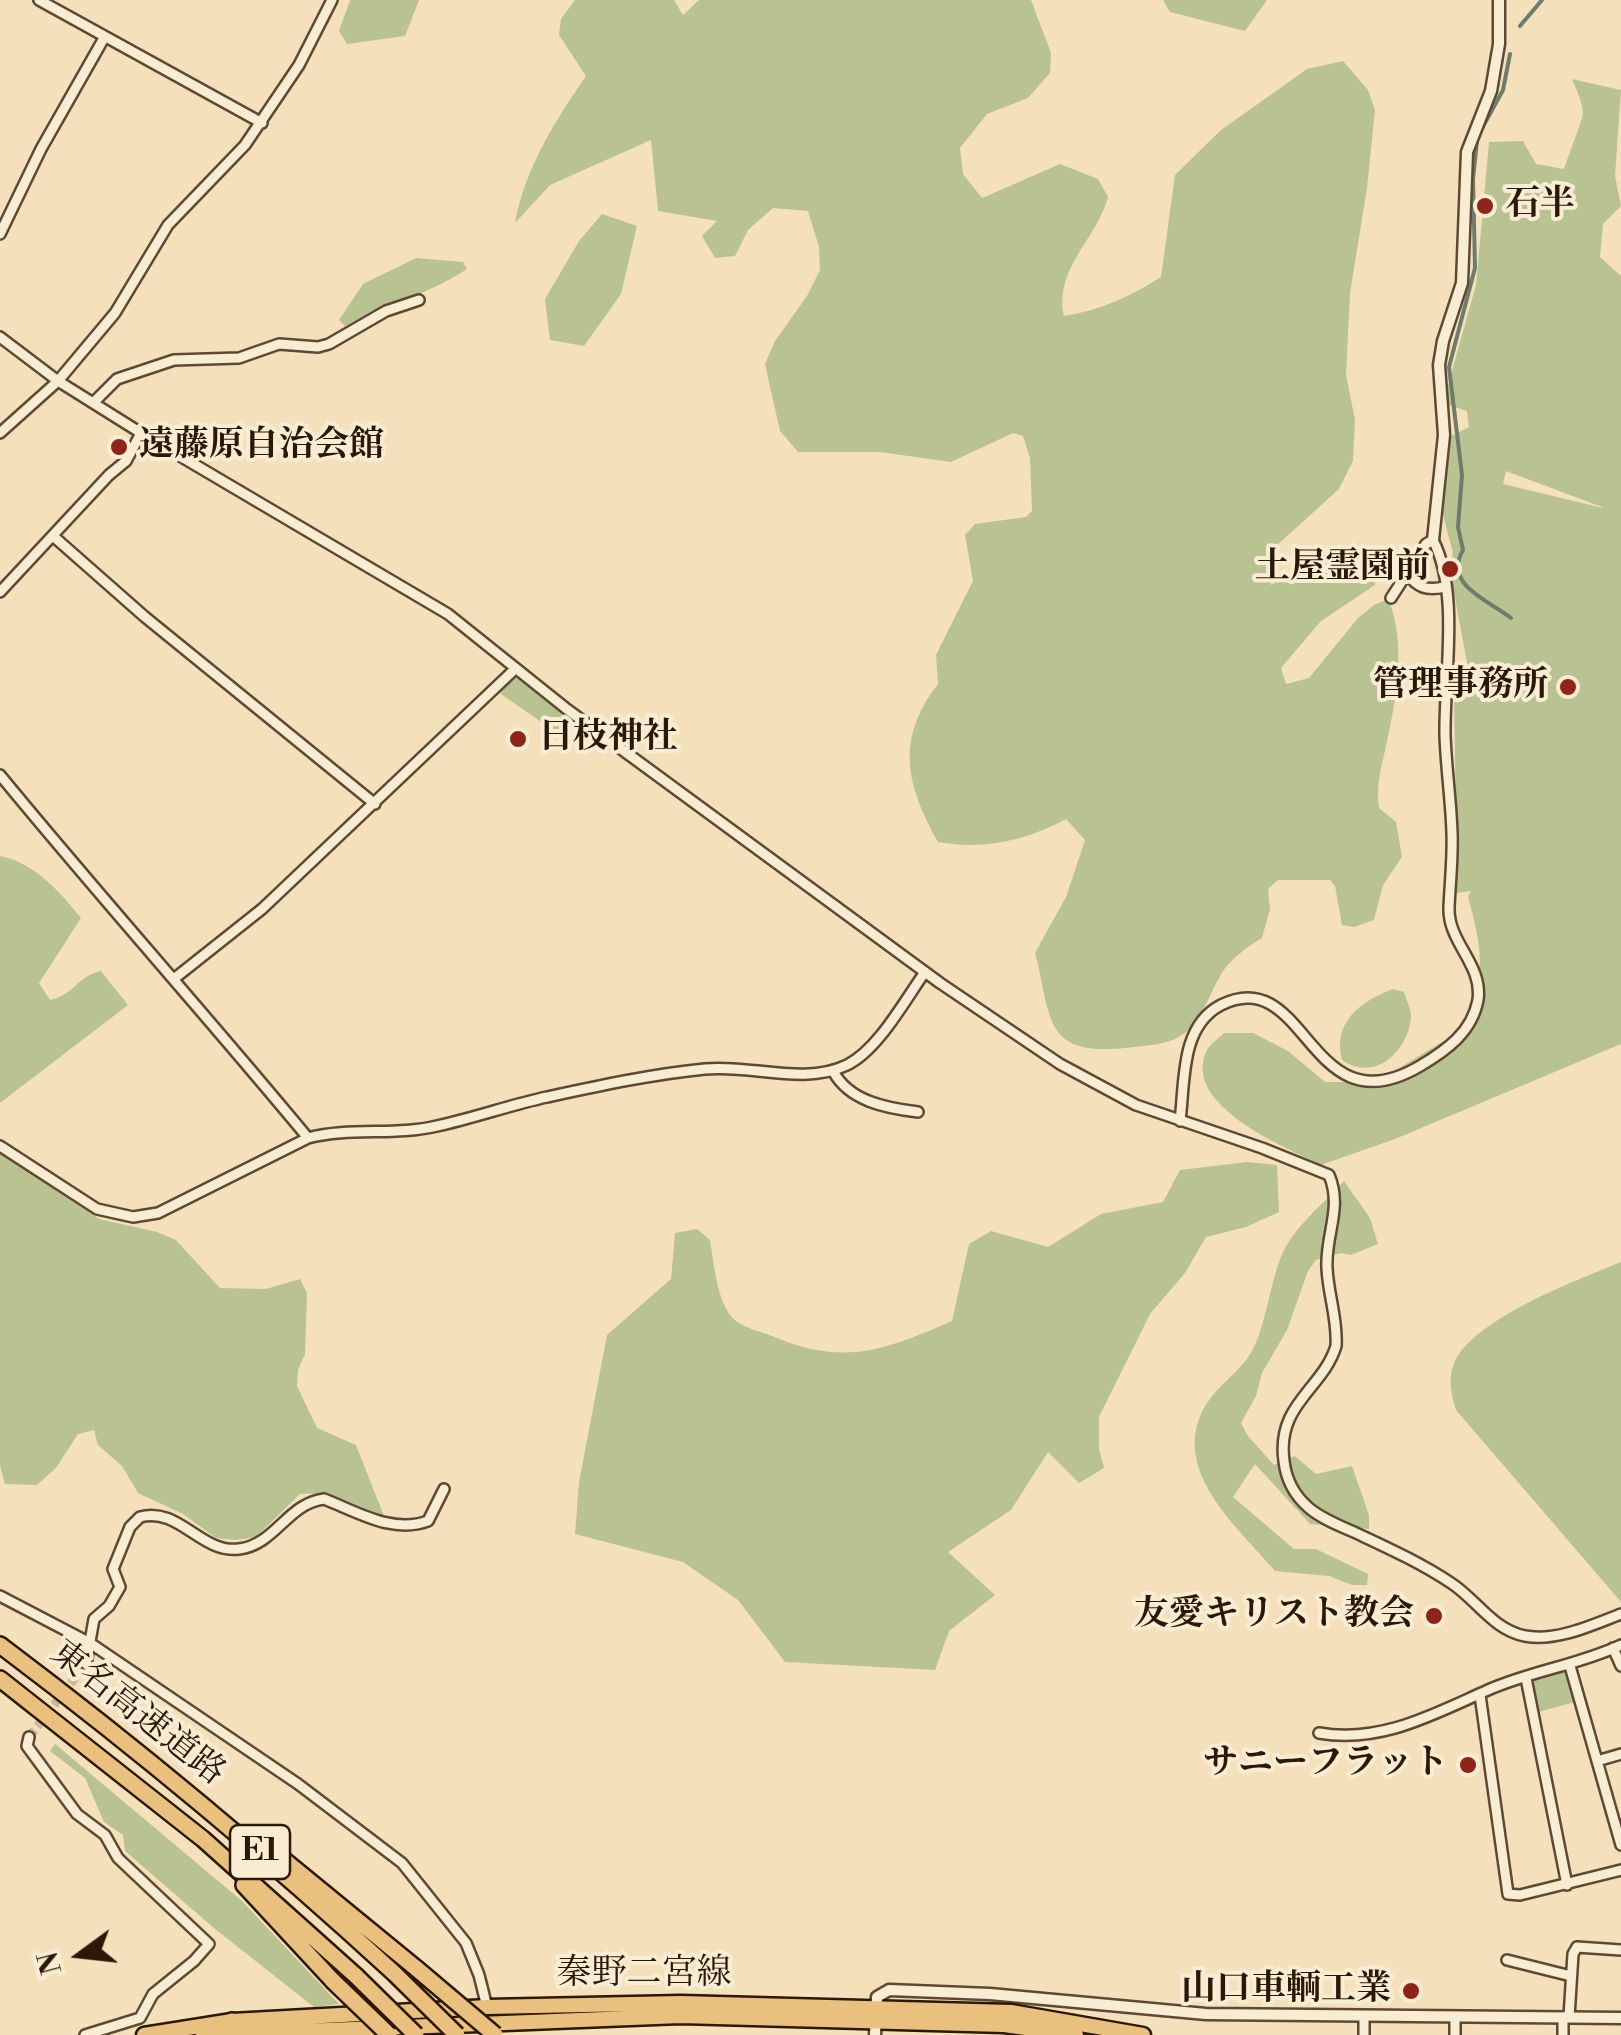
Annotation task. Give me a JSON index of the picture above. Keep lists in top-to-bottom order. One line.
{"streets":{"highway":["東名高速道路","E1"],"main road":["秦野二宮線"]},"places":["石半","遠藤原自治会館","土屋霊園前","管理事務所","日枝神社","友愛キリスト教会","サニーフラット","山口車輌工業"],"north":"left"}
